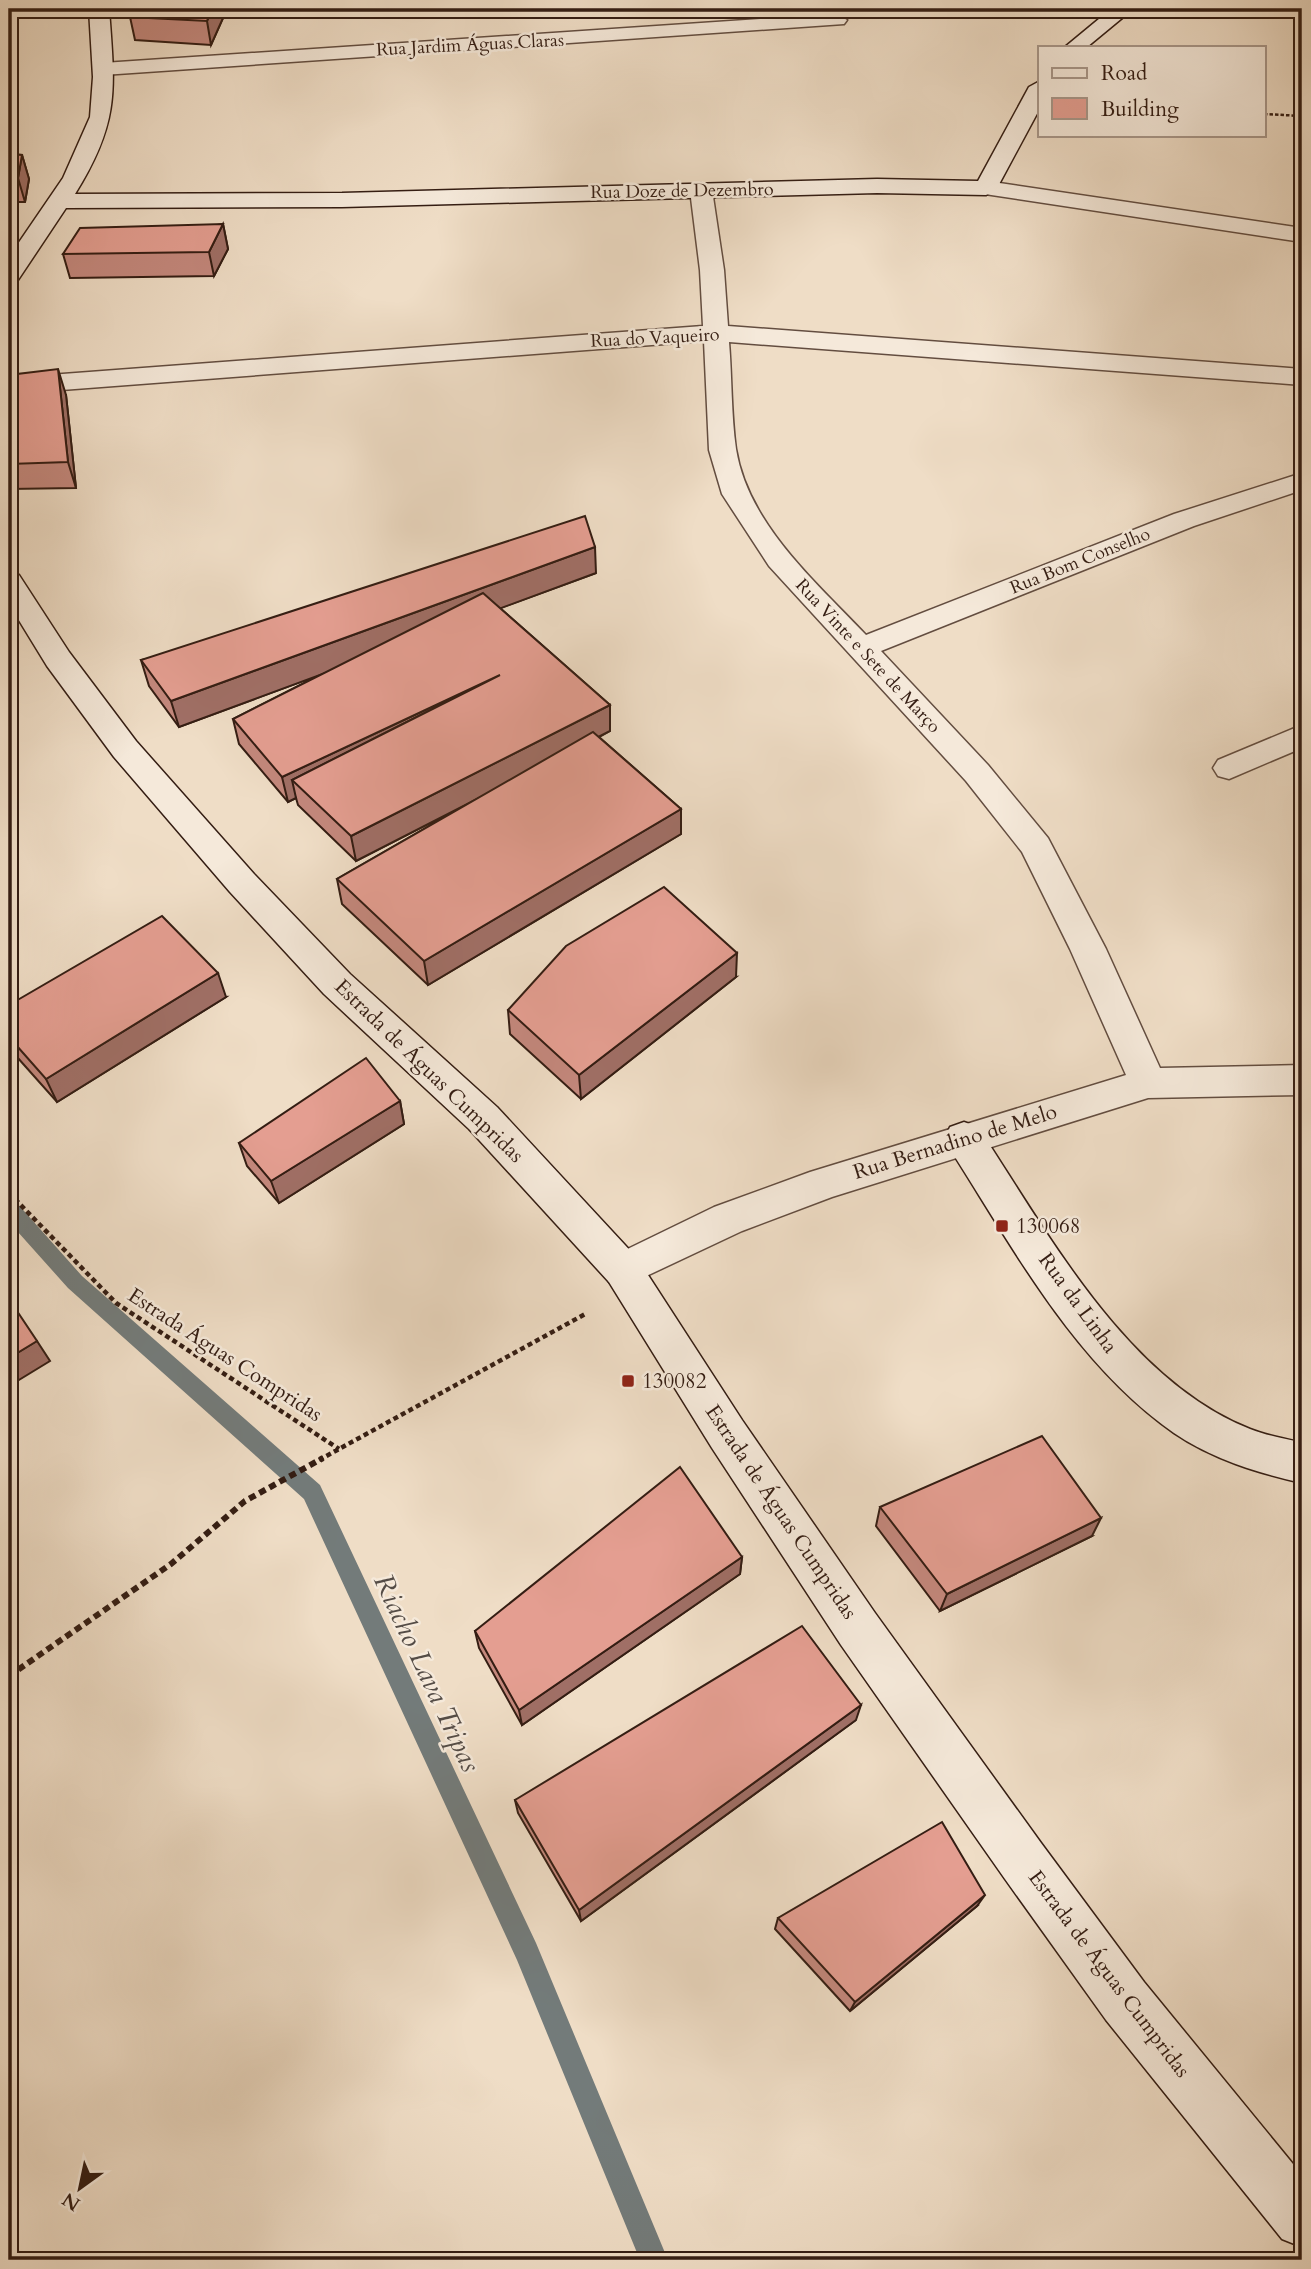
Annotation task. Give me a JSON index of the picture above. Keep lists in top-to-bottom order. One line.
{"streets":{"street":["Rua Jardim Águas Claras","Rua Doze de Dezembro","Rua do Vaqueiro","Rua Bom Conselho","Rua Vinte e Sete de Março","Estrada de Águas Cumpridas","Rua Bernadino de Melo","Rua da Linha"],"path":["Estrada Águas Compridas"]},"crossings":[["Rua Doze de Dezembro","Rua Vinte e Sete de Março"],["Rua do Vaqueiro","Rua Vinte e Sete de Março"],["Rua Bom Conselho","Rua Vinte e Sete de Março"],["Rua Vinte e Sete de Março","Rua Bernadino de Melo"],["Estrada de Águas Cumpridas","Rua Bernadino de Melo"],["Rua Bernadino de Melo","Rua da Linha"]],"water":["Riacho Lava Tripas"],"places":{"transit":["130068","130082"]},"legend":["Road","Building"],"north":"bottom left"}
